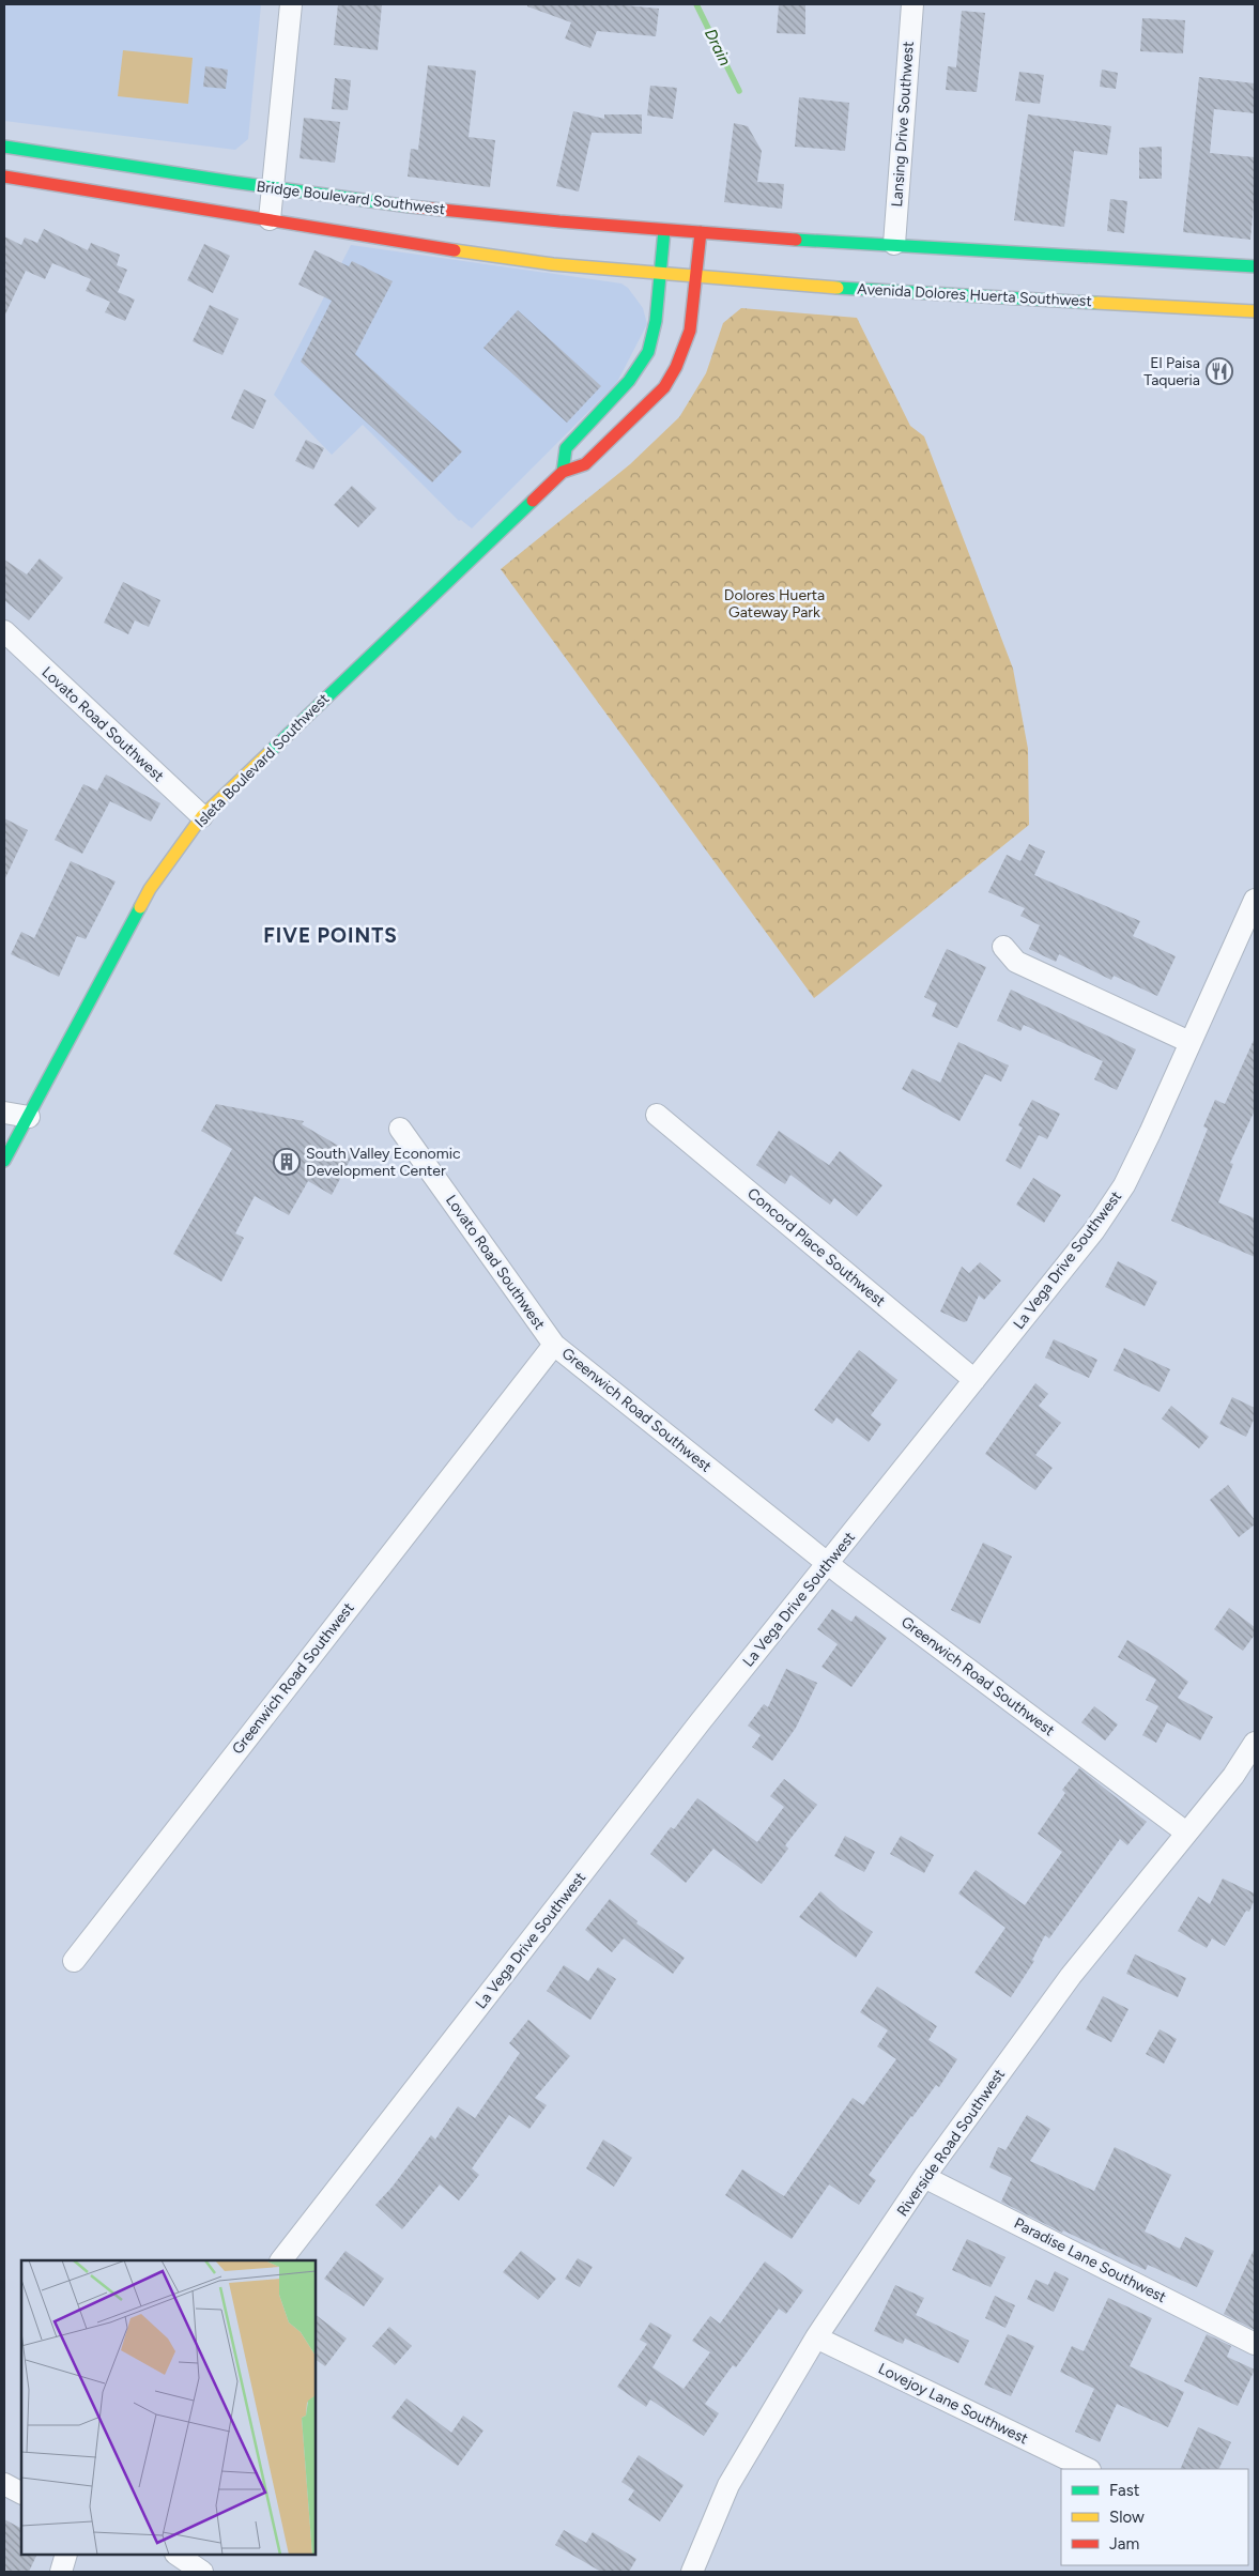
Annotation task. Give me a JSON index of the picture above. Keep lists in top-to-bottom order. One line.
{"streets":{"main road":["Bridge Boulevard Southwest","Avenida Dolores Huerta Southwest","Isleta Boulevard Southwest"],"street":["Lansing Drive Southwest","Lovato Road Southwest","Concord Place Southwest","La Vega Drive Southwest","Greenwich Road Southwest","Riverside Road Southwest","Paradise Lane Southwest","Lovejoy Lane Southwest"]},"crossings":[["Bridge Boulevard Southwest","Avenida Dolores Huerta Southwest"],["Bridge Boulevard Southwest","Isleta Boulevard Southwest"],["Avenida Dolores Huerta Southwest","Isleta Boulevard Southwest"],["Lovato Road Southwest","Isleta Boulevard Southwest"],["Lovato Road Southwest","Greenwich Road Southwest"],["Concord Place Southwest","La Vega Drive Southwest"],["La Vega Drive Southwest","Greenwich Road Southwest"],["Greenwich Road Southwest","Riverside Road Southwest"],["Riverside Road Southwest","Paradise Lane Southwest"],["Riverside Road Southwest","Lovejoy Lane Southwest"]],"districts":["FIVE POINTS"],"water":["Drain"],"parks":["Dolores Huerta Gateway Park"],"places":{"restaurant":["El Paisa Taqueria"],"building":["South Valley Economic Development Center"]},"legend":["Fast","Slow","Jam"]}
